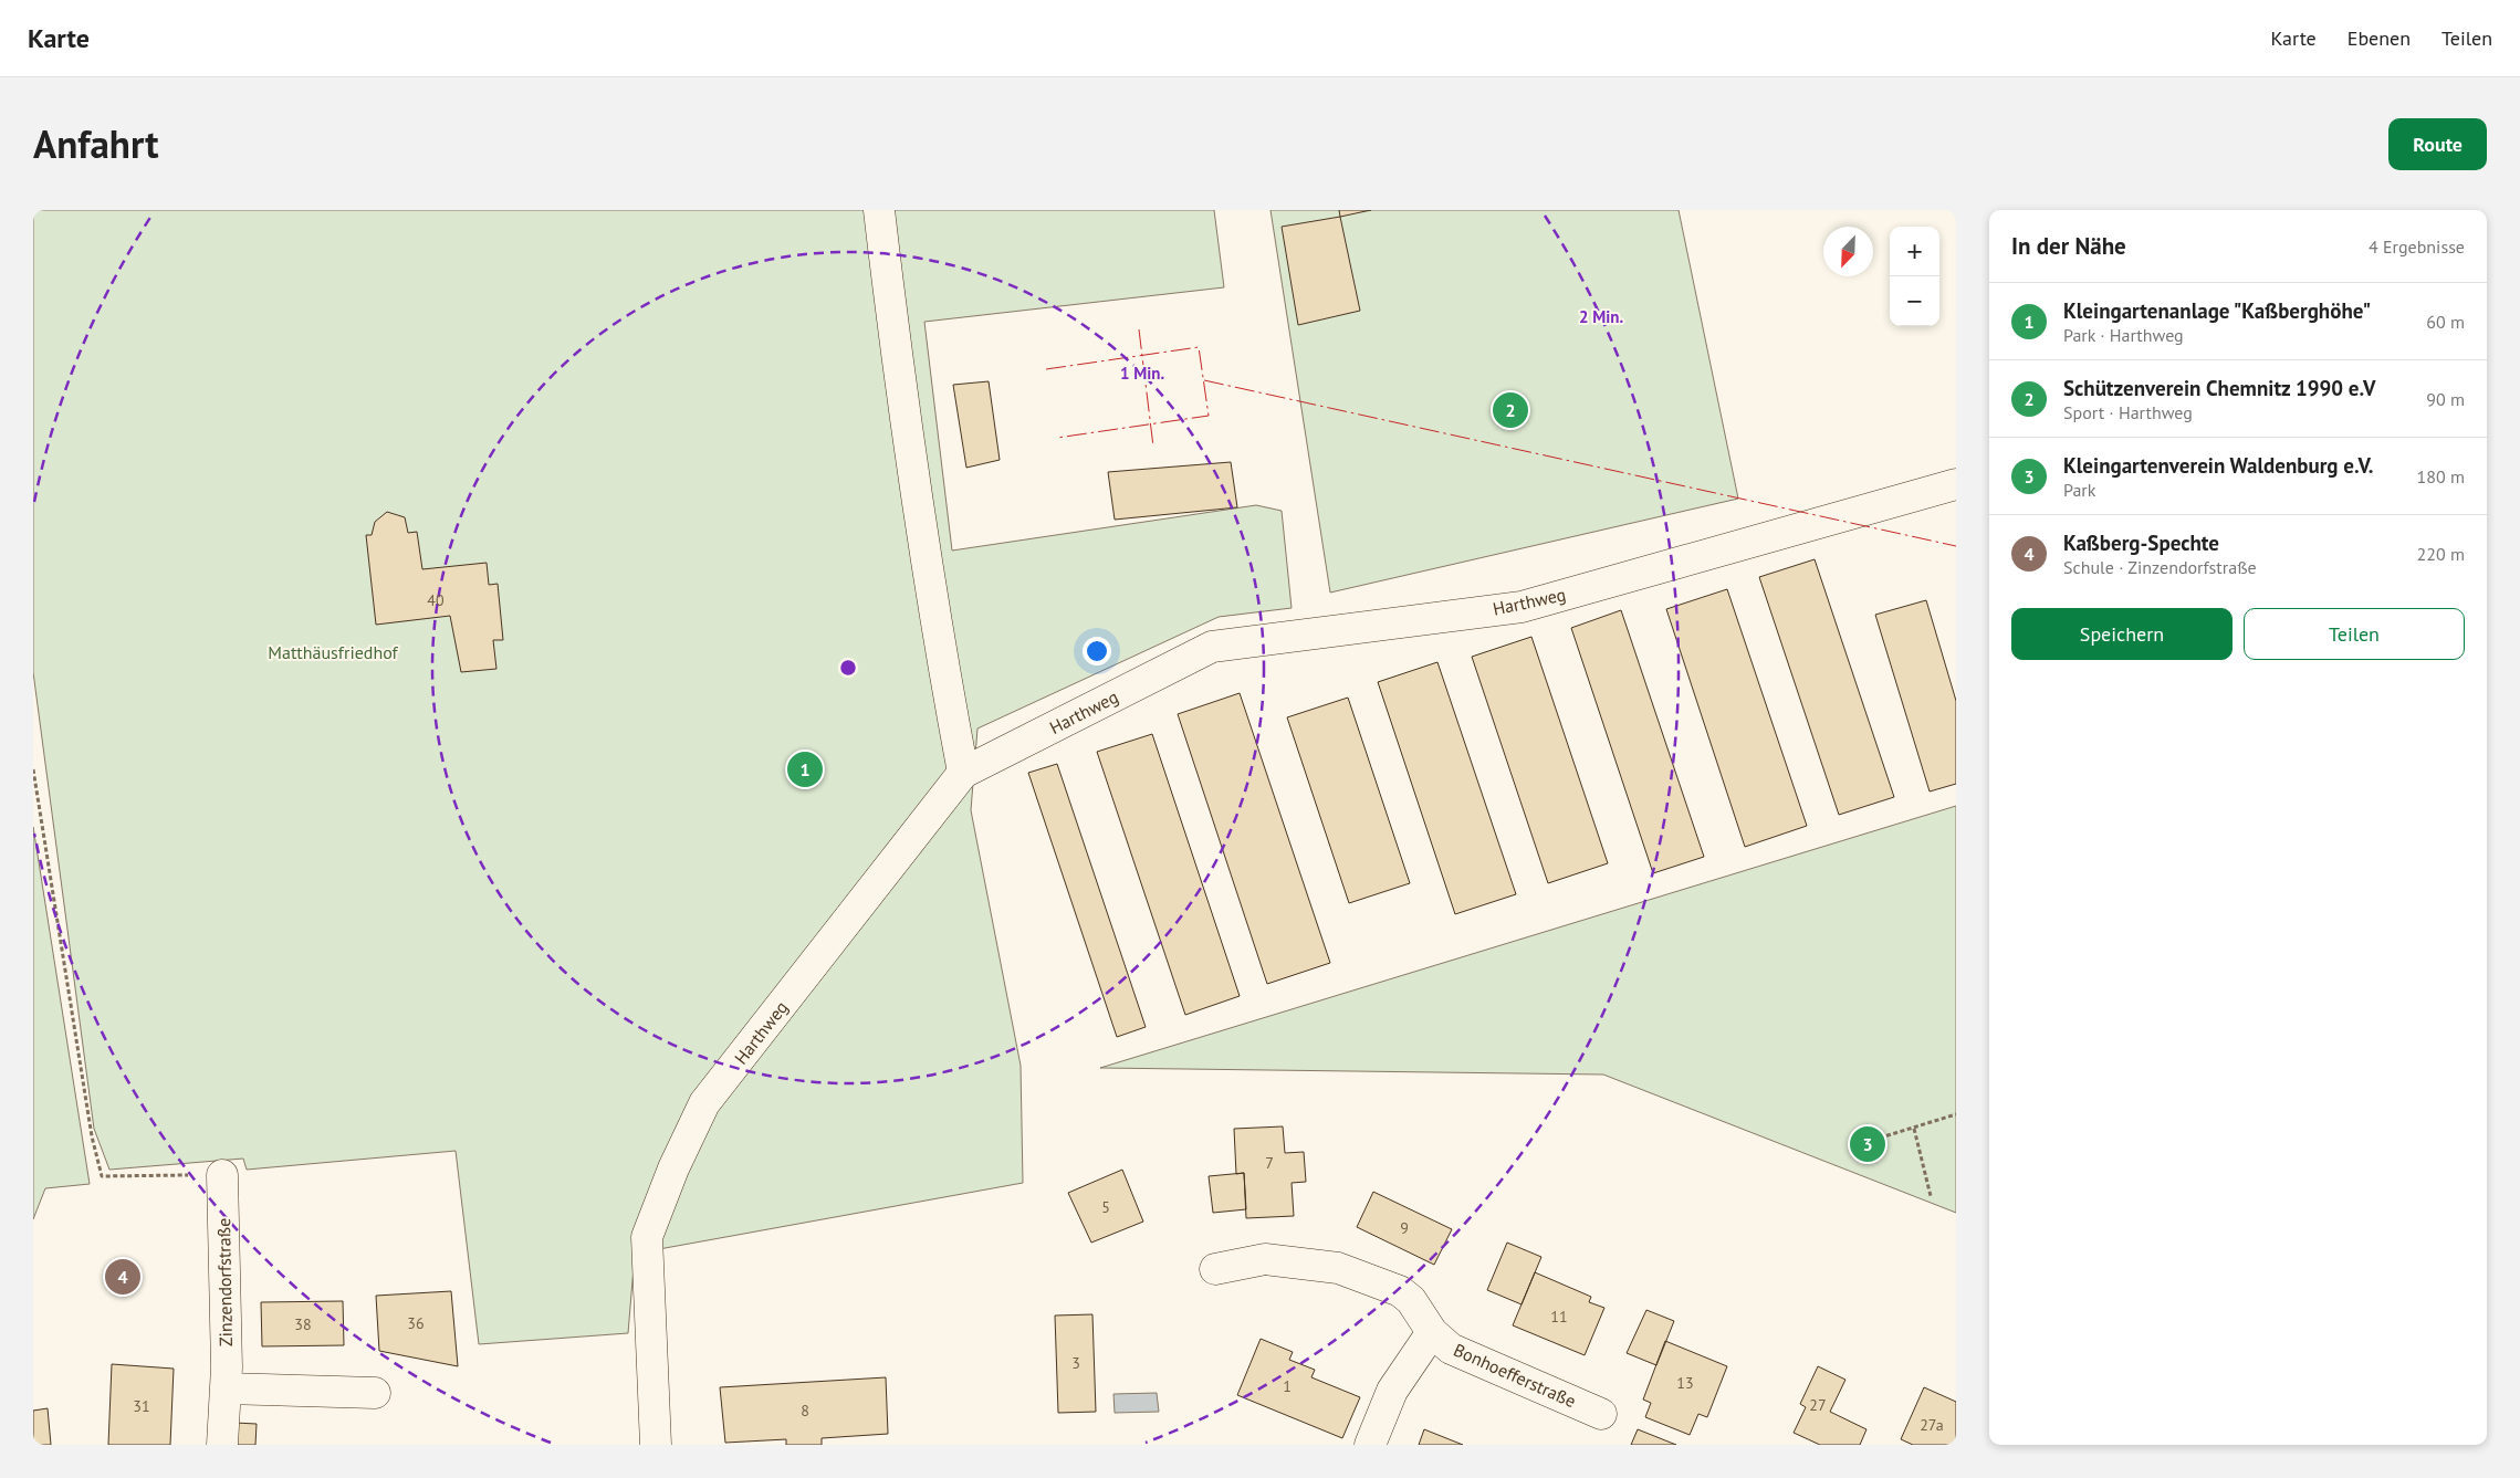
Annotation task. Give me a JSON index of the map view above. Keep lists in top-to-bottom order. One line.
{"streets":{"street":["Harthweg","Zinzendorfstraße","Bonhoefferstraße"]},"parks":["Matthäusfriedhof"],"house_numbers":["40","7","5","9","11","36","38","3","13","1","27","31","8","27a"],"north":"bottom left","page":{"header":"Karte","nav":["Karte","Ebenen","Teilen"],"title":"Anfahrt","buttons":["Route",["Speichern","Teilen"]],"heading":["In der Nähe","4 Ergebnisse"],"map_buttons":["+","−"],"list":[{"mark":"1","name":"Kleingartenanlage \"Kaßberghöhe\"","note":"Park · Harthweg","value":"60 m"},{"mark":"2","name":"Schützenverein Chemnitz 1990 e.V","note":"Sport · Harthweg","value":"90 m"},{"mark":"3","name":"Kleingartenverein Waldenburg e.V.","note":"Park","value":"180 m"},{"mark":"4","name":"Kaßberg-Spechte","note":"Schule · Zinzendorfstraße","value":"220 m"}],"pins":["2","1","3","4"]},"rings":["2 Min.","1 Min."]}
